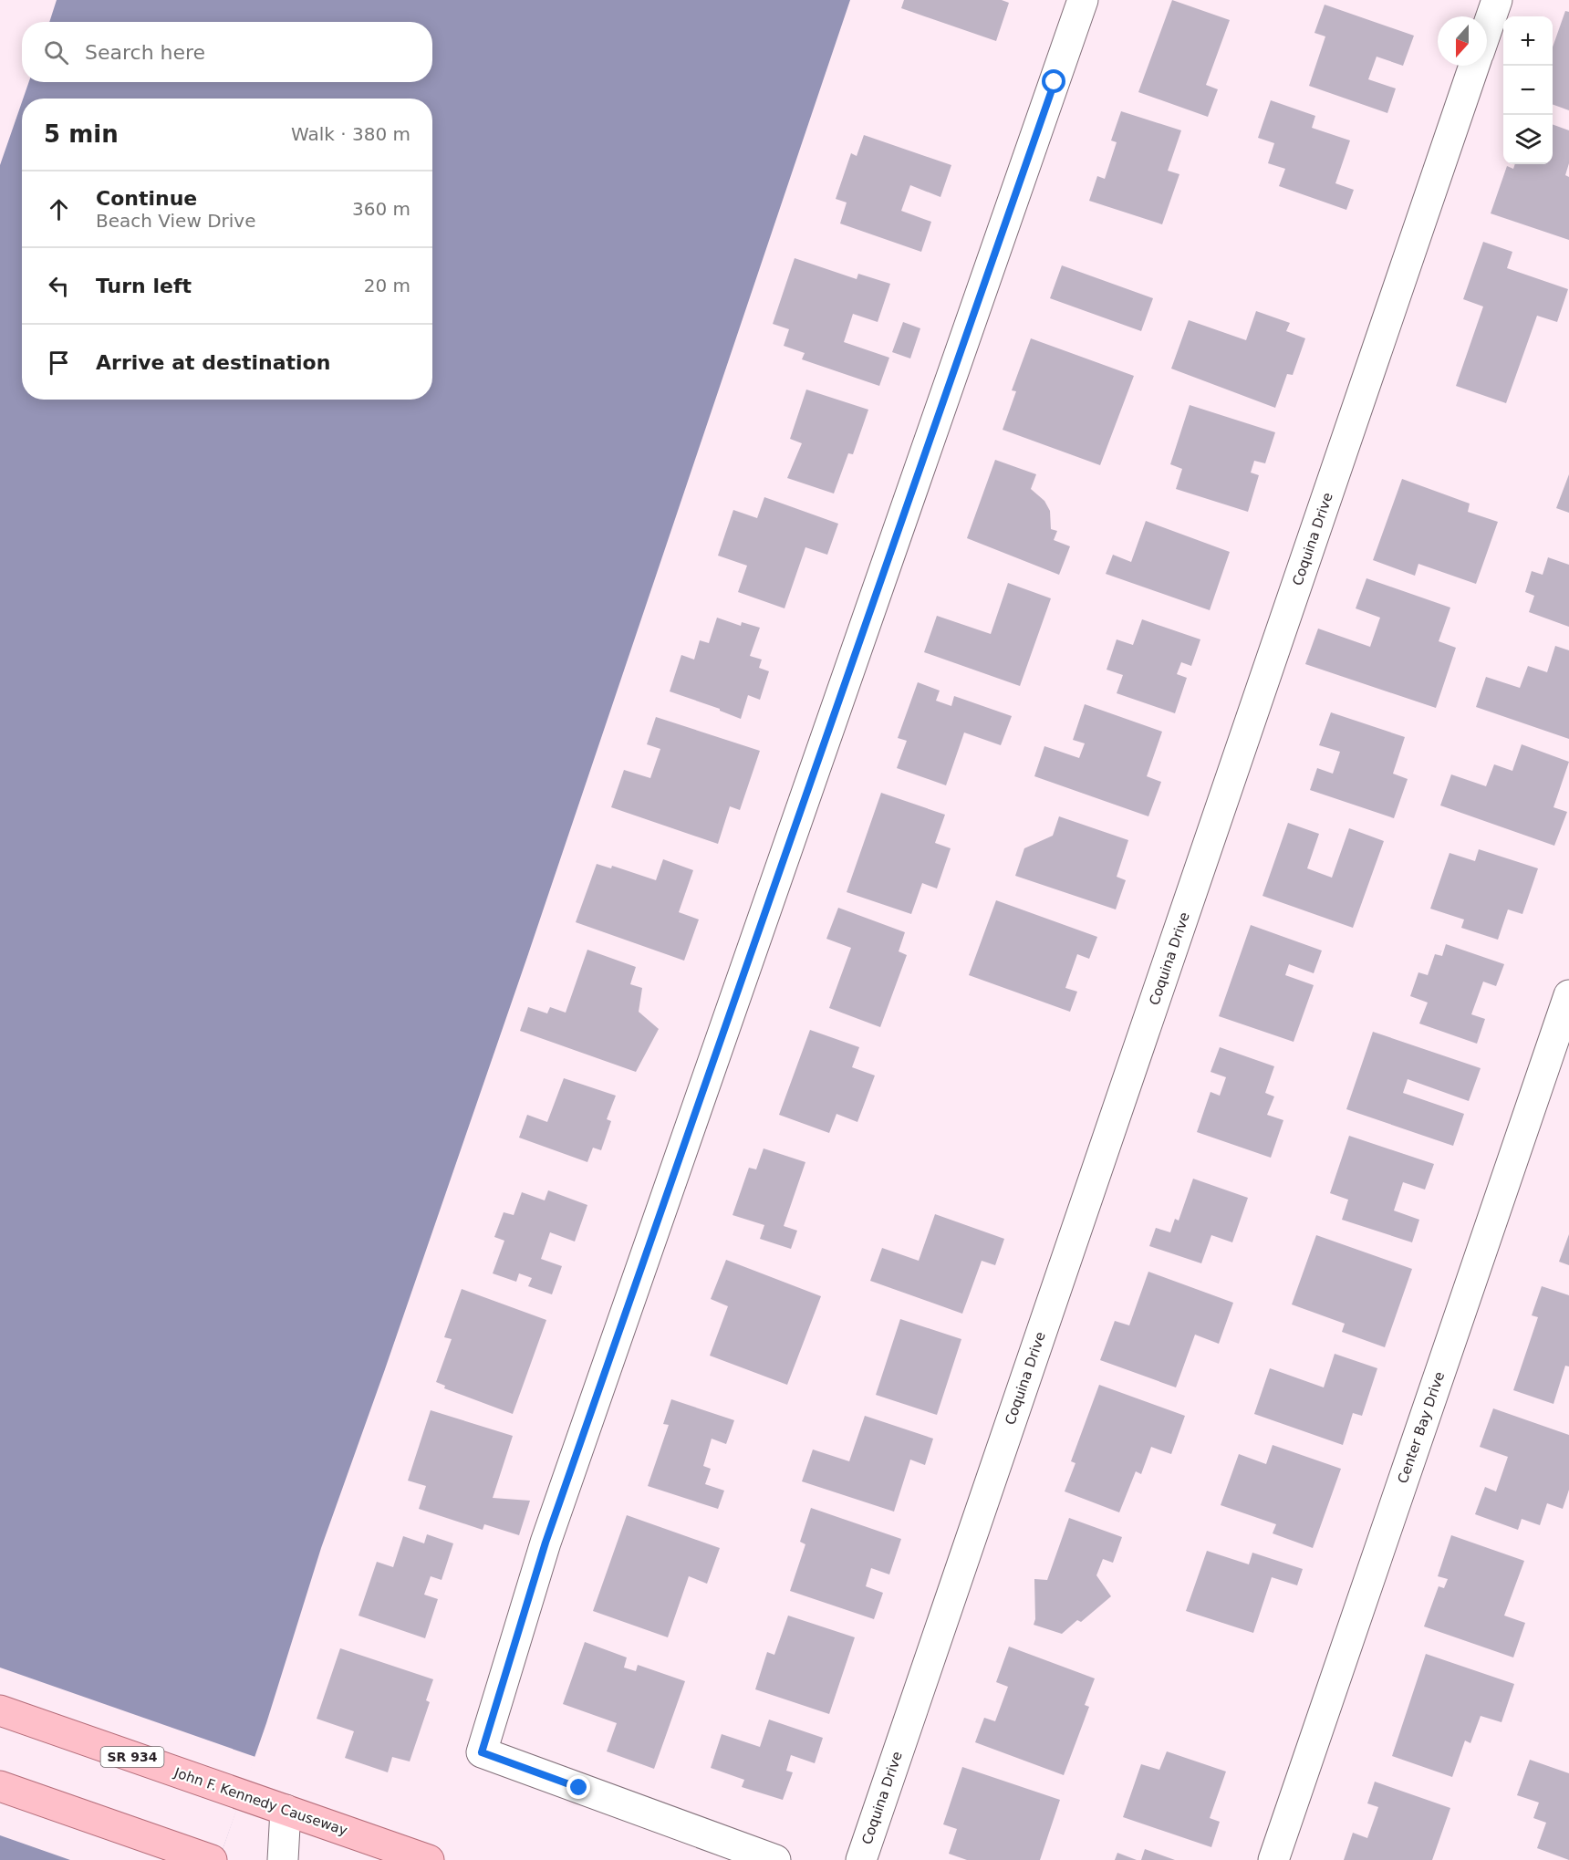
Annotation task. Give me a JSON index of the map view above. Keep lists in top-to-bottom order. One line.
{"streets":{"main road":["SR 934","John F. Kennedy Causeway"],"street":["Coquina Drive","Center Bay Drive"]},"north":"bottom","page":{"map_buttons":["+","−"],"search":"Search here","heading":["5 min","Walk · 380 m"],"list":[["Continue","Beach View Drive","360 m"],["Turn left","20 m"],"Arrive at destination"]}}
